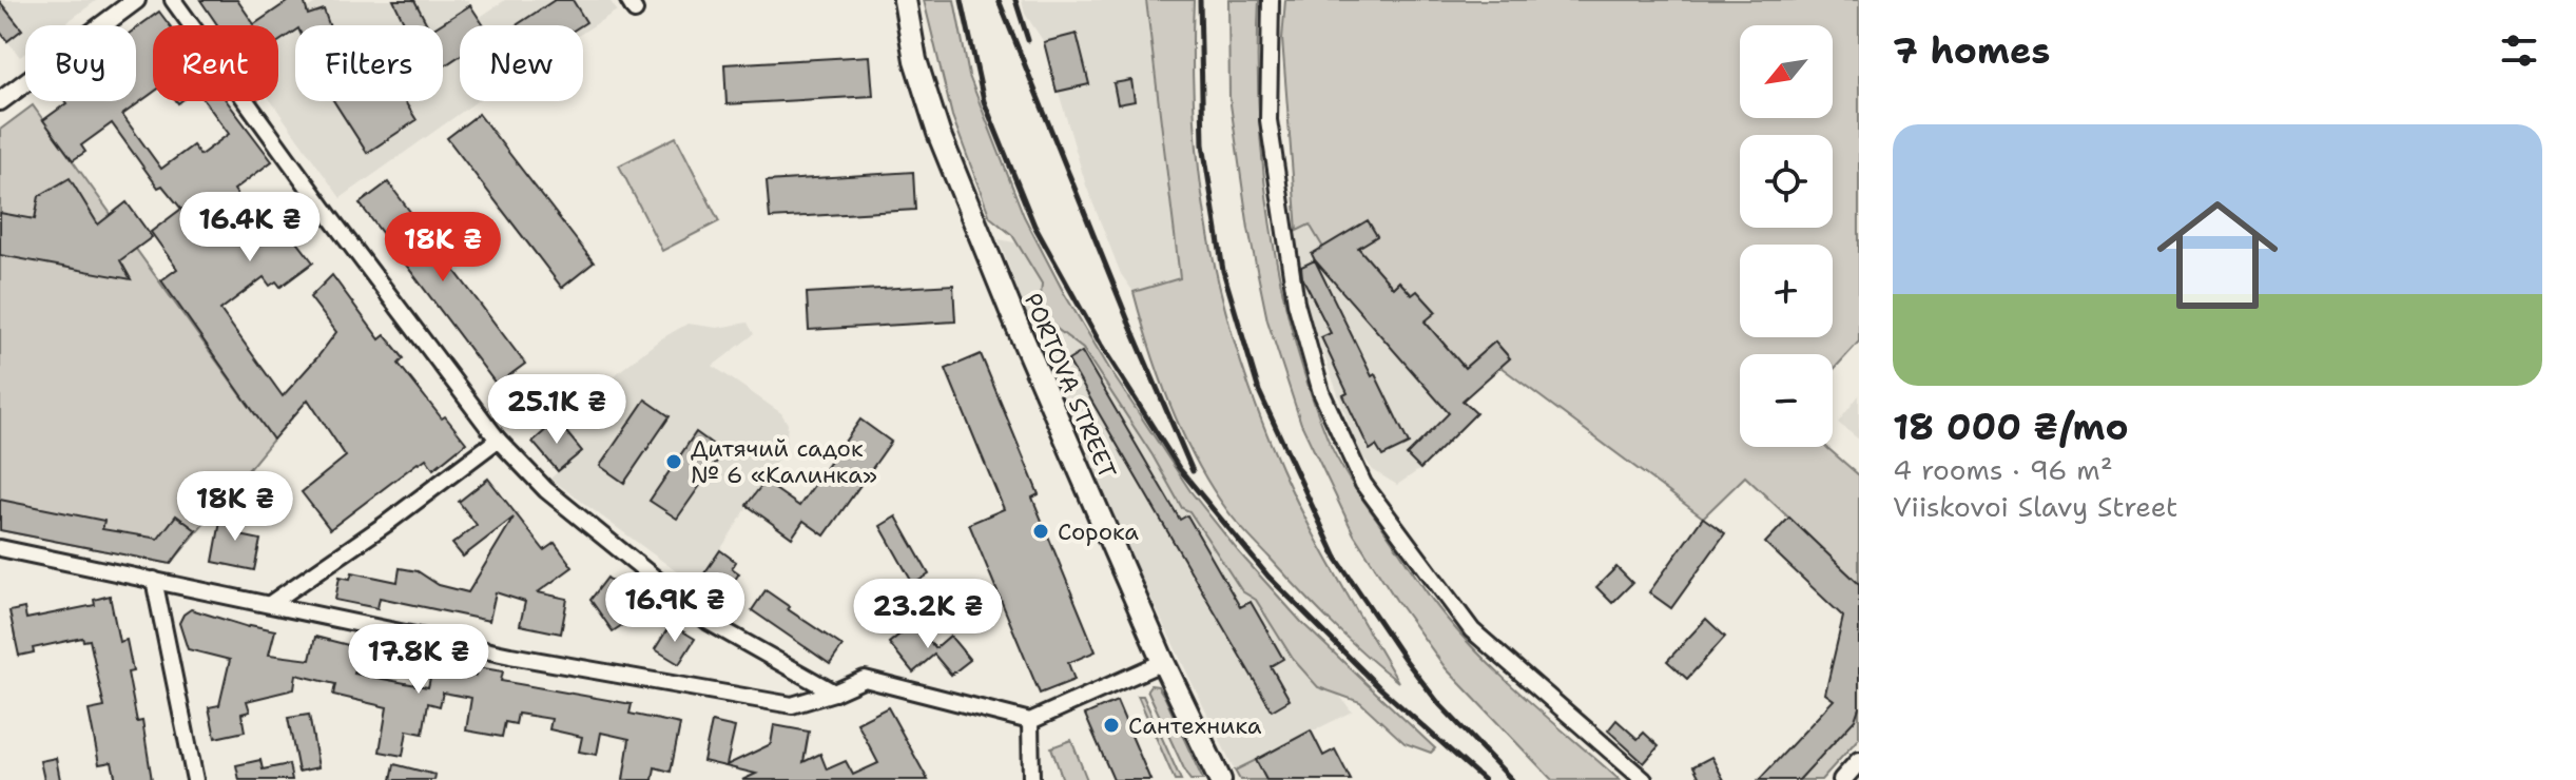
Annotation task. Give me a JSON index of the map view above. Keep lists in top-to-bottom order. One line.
{"streets":{"main road":["PORTOVA STREET"]},"places":["Дитячий садок № 6 «Калинка»","Сорока","Сантехника"],"north":"bottom left","page":{"heading":"7 homes","map_buttons":["+","−"],"chip":["Buy","Rent","Filters","New"],"list":[{"name":"18 000 ₴/mo","note":"4 rooms · 96 m² · Viiskovoi Slavy Street"}],"price":["16.4K ₴","18K ₴","25.1K ₴","18K ₴","16.9K ₴","23.2K ₴","17.8K ₴"]}}
